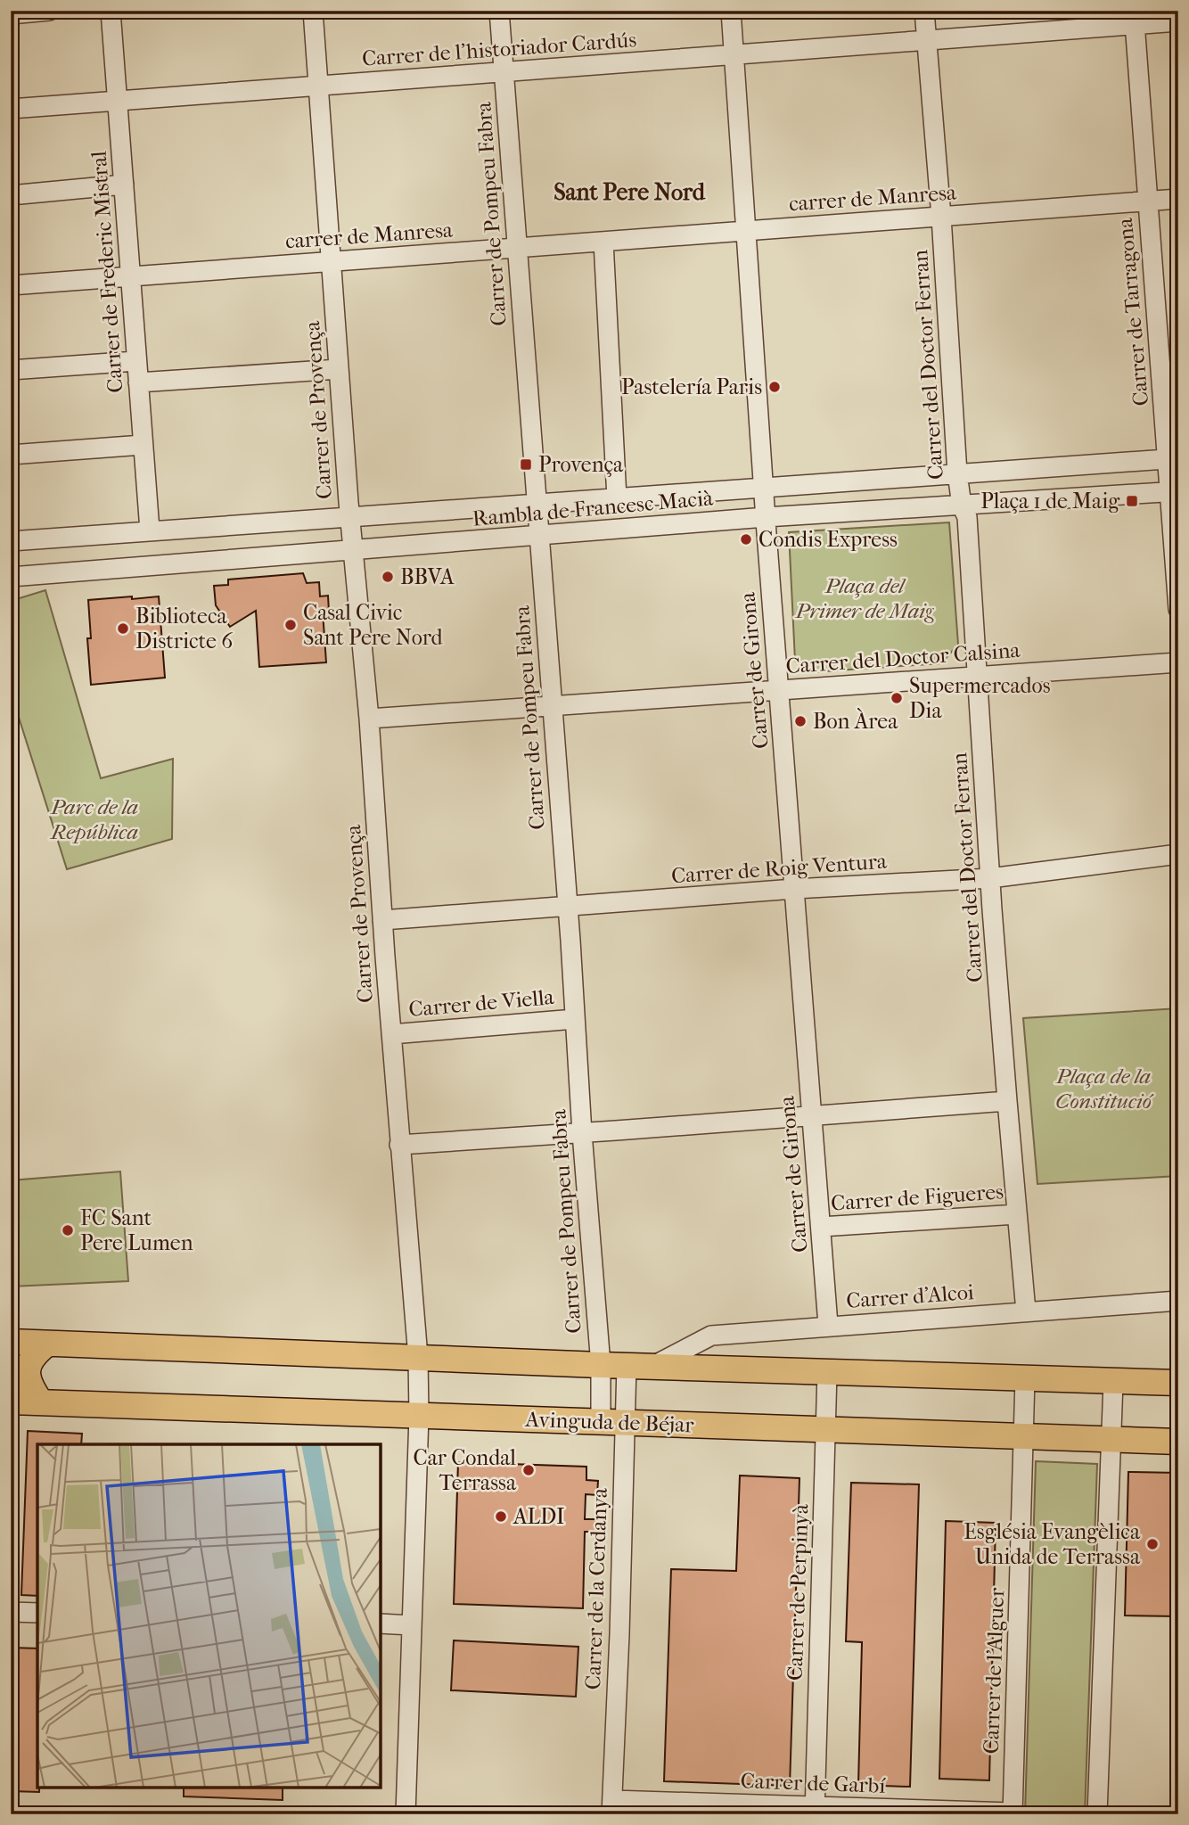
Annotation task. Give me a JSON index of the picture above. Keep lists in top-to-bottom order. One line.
{"streets":{"main road":["Avinguda de Béjar"],"street":["Carrer de l'historiador Cardús","carrer de Manresa","Carrer de Pompeu Fabra","Carrer de Frederic Mistral","Carrer de Tarragona","Carrer del Doctor Ferran","Carrer de Provença","Rambla de Francesc Macià","Carrer del Doctor Calsina","Carrer de Girona","Carrer de Roig Ventura","Carrer de Viella","Carrer de Figueres","Carrer d'Alcoi","Carrer de la Cerdanya","Carrer de Perpinyà","Carrer de l'Alguer","Carrer de Garbí"]},"crossings":[["Carrer de l'historiador Cardús","Carrer de Pompeu Fabra"],["Carrer de l'historiador Cardús","Carrer de Frederic Mistral"],["Carrer de l'historiador Cardús","Carrer de Tarragona"],["Carrer de l'historiador Cardús","Carrer del Doctor Ferran"],["Carrer de l'historiador Cardús","Carrer de Provença"],["Carrer de l'historiador Cardús","Carrer de Girona"],["carrer de Manresa","Carrer de Pompeu Fabra"],["carrer de Manresa","Carrer de Frederic Mistral"],["carrer de Manresa","Carrer de Tarragona"],["carrer de Manresa","Carrer del Doctor Ferran"],["carrer de Manresa","Carrer de Provença"],["carrer de Manresa","Carrer de Girona"],["Carrer de Pompeu Fabra","Rambla de Francesc Macià"],["Carrer de Pompeu Fabra","Carrer del Doctor Calsina"],["Carrer de Pompeu Fabra","Carrer de Roig Ventura"],["Carrer de Pompeu Fabra","Carrer de Viella"],["Carrer de Pompeu Fabra","Avinguda de Béjar"],["Carrer de Pompeu Fabra","Carrer de la Cerdanya"],["Carrer de Frederic Mistral","Rambla de Francesc Macià"],["Carrer de Tarragona","Rambla de Francesc Macià"],["Carrer del Doctor Ferran","Rambla de Francesc Macià"],["Carrer del Doctor Ferran","Carrer del Doctor Calsina"],["Carrer del Doctor Ferran","Carrer de Roig Ventura"],["Carrer del Doctor Ferran","Carrer de Figueres"],["Carrer del Doctor Ferran","Carrer d'Alcoi"],["Carrer de Provença","Rambla de Francesc Macià"],["Carrer de Provença","Carrer del Doctor Calsina"],["Carrer de Provença","Carrer de Roig Ventura"],["Carrer de Provença","Carrer de Viella"],["Carrer de Provença","Avinguda de Béjar"],["Rambla de Francesc Macià","Carrer de Girona"],["Carrer del Doctor Calsina","Carrer de Girona"],["Carrer de Girona","Carrer de Roig Ventura"],["Carrer de Girona","Carrer de Figueres"],["Carrer de Girona","Carrer d'Alcoi"],["Avinguda de Béjar","Carrer de la Cerdanya"],["Avinguda de Béjar","Carrer de Perpinyà"],["Avinguda de Béjar","Carrer de l'Alguer"],["Carrer de la Cerdanya","Carrer de Garbí"],["Carrer de Perpinyà","Carrer de Garbí"],["Carrer de l'Alguer","Carrer de Garbí"]],"districts":["Sant Pere Nord"],"parks":["Plaça del Primer de Maig","Parc de la República","Plaça de la Constitució"],"places":{"other":["Pastelería Paris","Condis Express","BBVA","Casal Civic Sant Pere Nord","Biblioteca Districte 6","Supermercados Dia","Bon Àrea","FC Sant Pere Lumen","Car Condal Terrassa","ALDI","Església Evangèlica Unida de Terrassa"],"transit":["Provença","Plaça 1 de Maig"]}}
